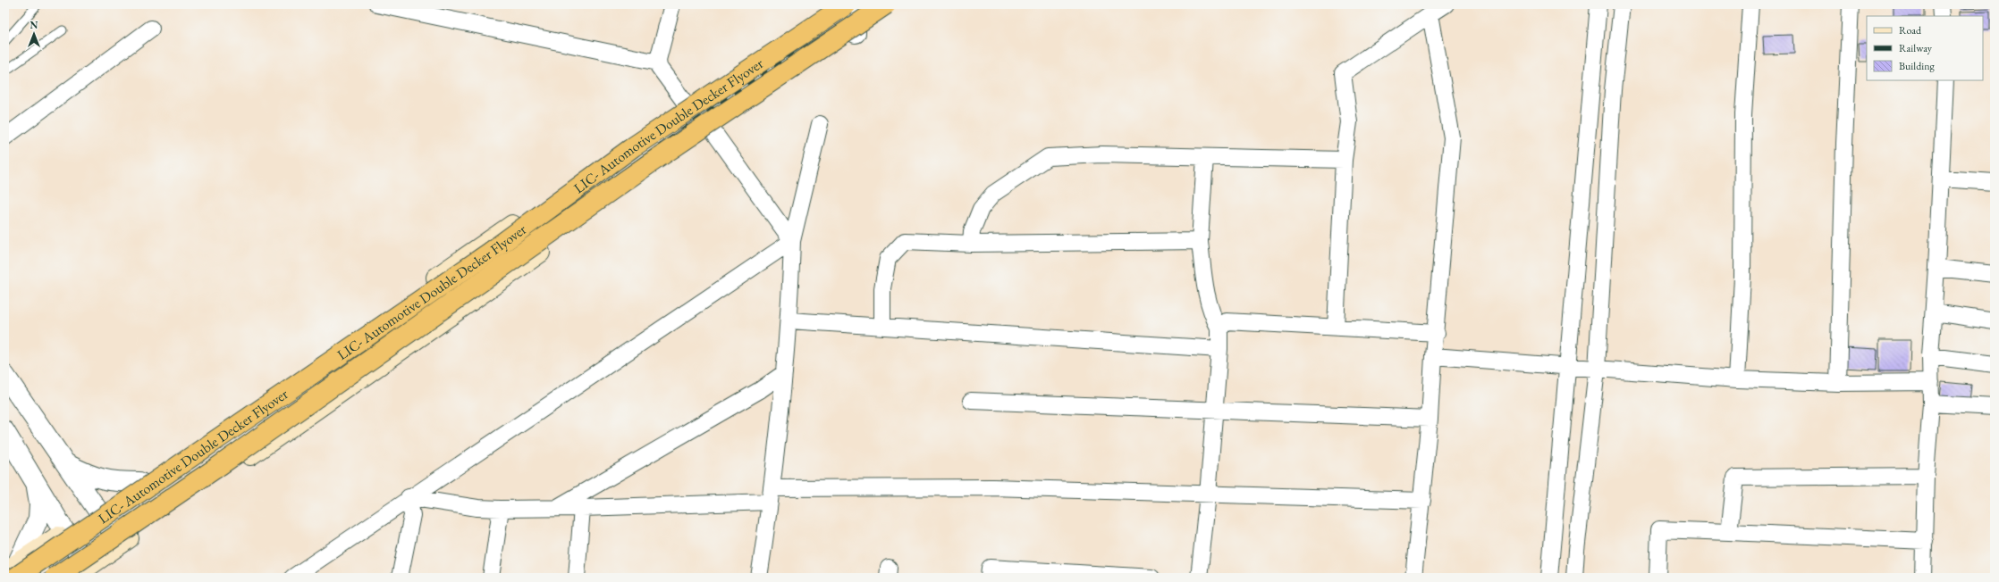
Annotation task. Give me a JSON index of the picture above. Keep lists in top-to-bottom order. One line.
{"streets":{"main road":["LIC- Automotive Double Decker Flyover"]},"legend":["Road","Railway","Building"],"north":"top"}
